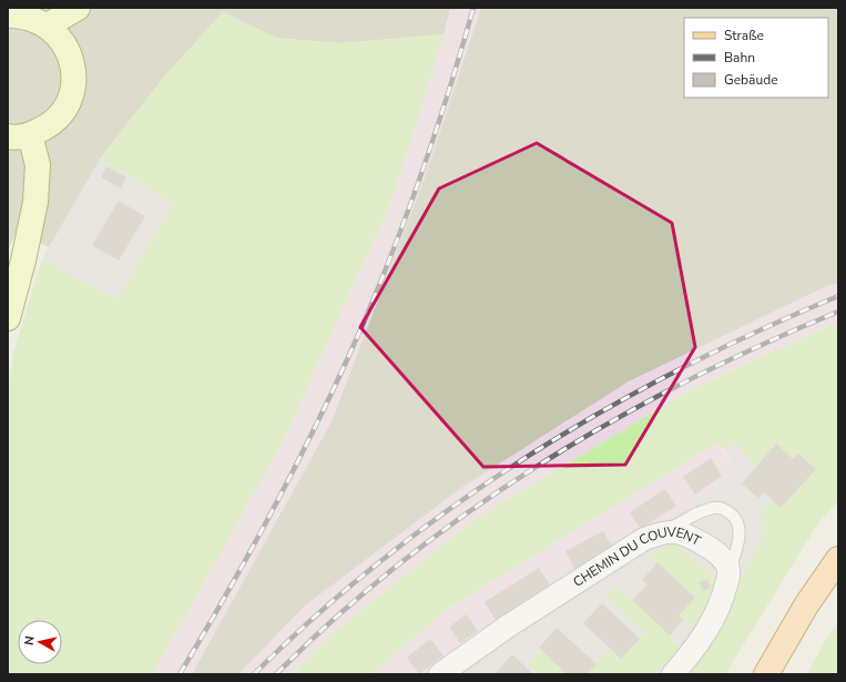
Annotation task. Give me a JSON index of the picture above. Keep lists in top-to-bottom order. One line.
{"streets":{"street":["CHEMIN DU COUVENT"]},"legend":["Straße","Bahn","Gebäude"],"north":"left"}
